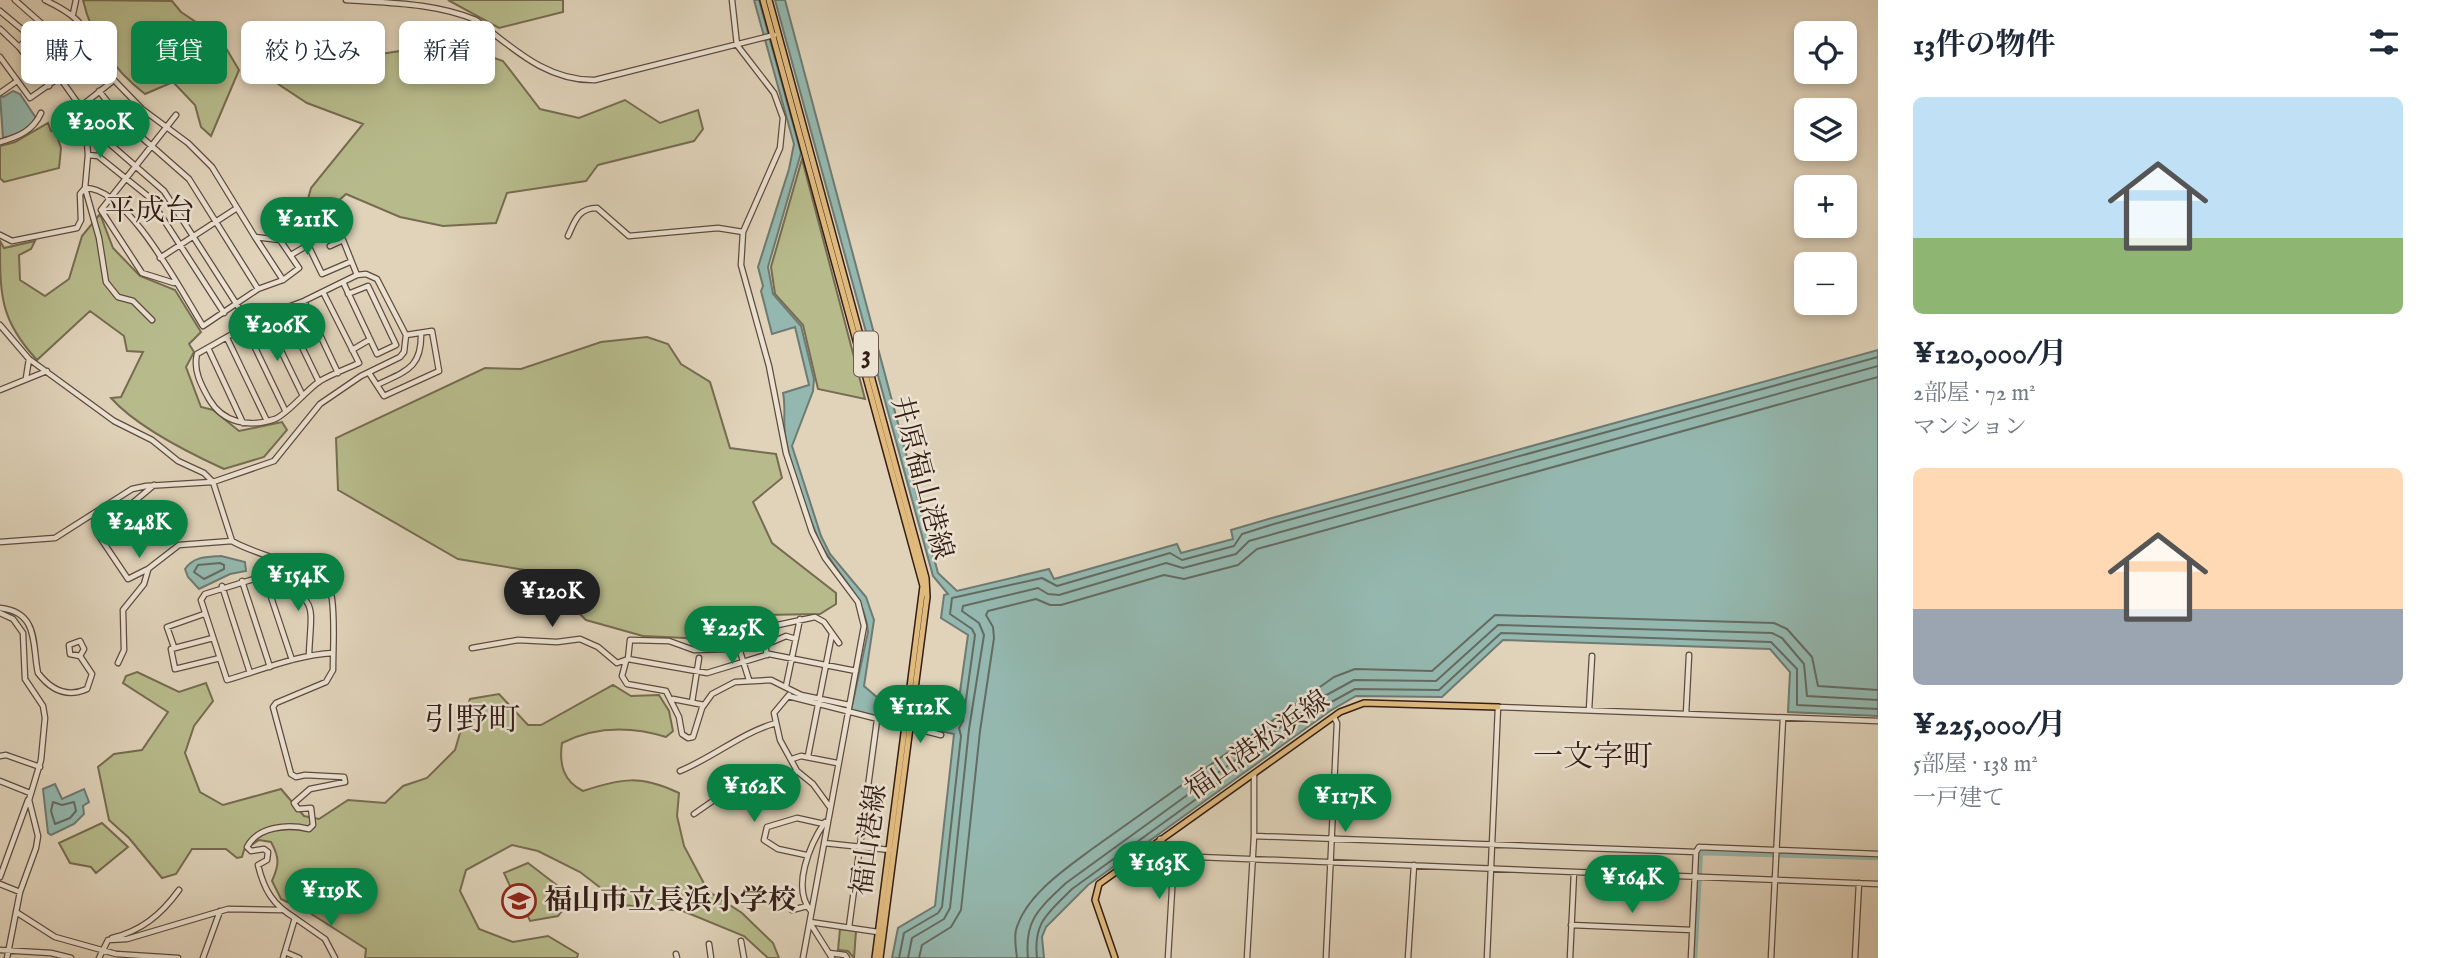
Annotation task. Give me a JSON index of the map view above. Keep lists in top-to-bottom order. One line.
{"streets":{"main road":["3","井原福山港線","福山港松浜線","福山港線"]},"crossings":[["井原福山港線","福山港線"]],"districts":["平成台","引野町","一文字町"],"places":{"school or university":["福山市立長浜小学校"]},"page":{"heading":"13件の物件","map_buttons":["+","−"],"chip":["購入","賃貸","絞り込み","新着"],"list":[{"name":"¥120,000/月","note":"2部屋 · 72 m² · マンション"},{"name":"¥225,000/月","note":"5部屋 · 138 m² · 一戸建て"}],"price":["¥200K","¥211K","¥206K","¥248K","¥154K","¥120K","¥225K","¥112K","¥162K","¥117K","¥163K","¥164K","¥119K"]}}
